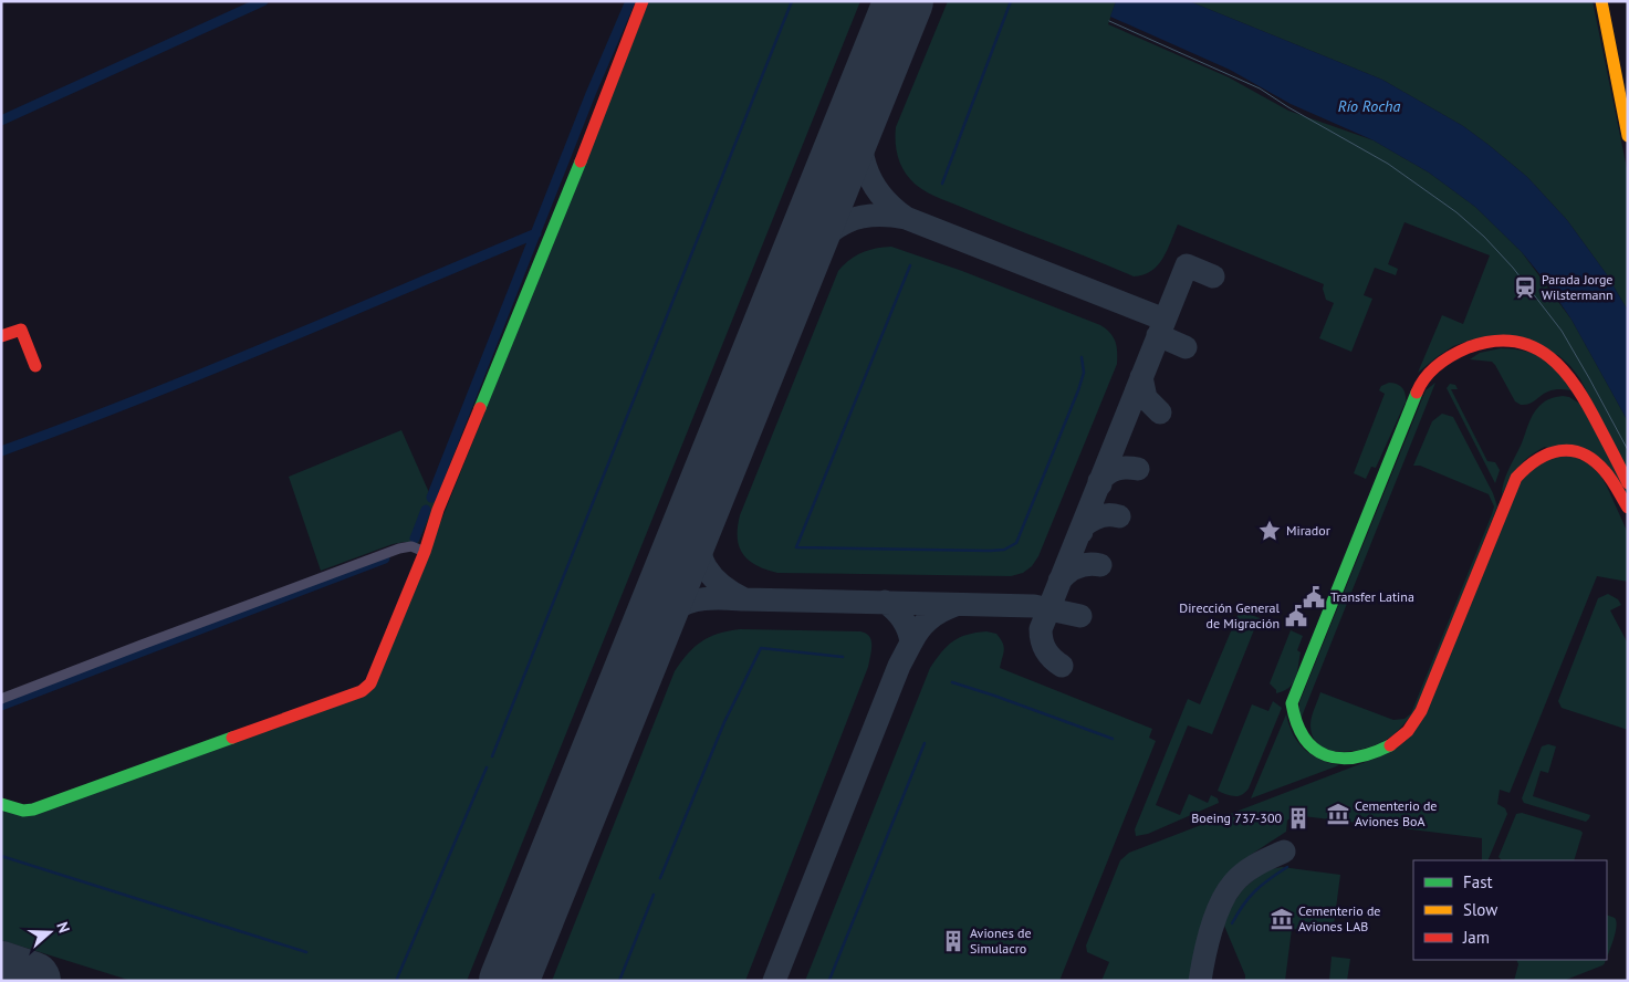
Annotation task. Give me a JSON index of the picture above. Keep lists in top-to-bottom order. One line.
{"water":["Río Rocha"],"places":{"station":["Parada Jorge Wilstermann"],"place":["Mirador"],"public building":["Transfer Latina","Dirección General de Migración"],"museum":["Cementerio de Aviones BoA","Cementerio de Aviones LAB"],"building":["Boeing 737-300","Aviones de Simulacro"]},"legend":["Fast","Slow","Jam"],"north":"right"}
